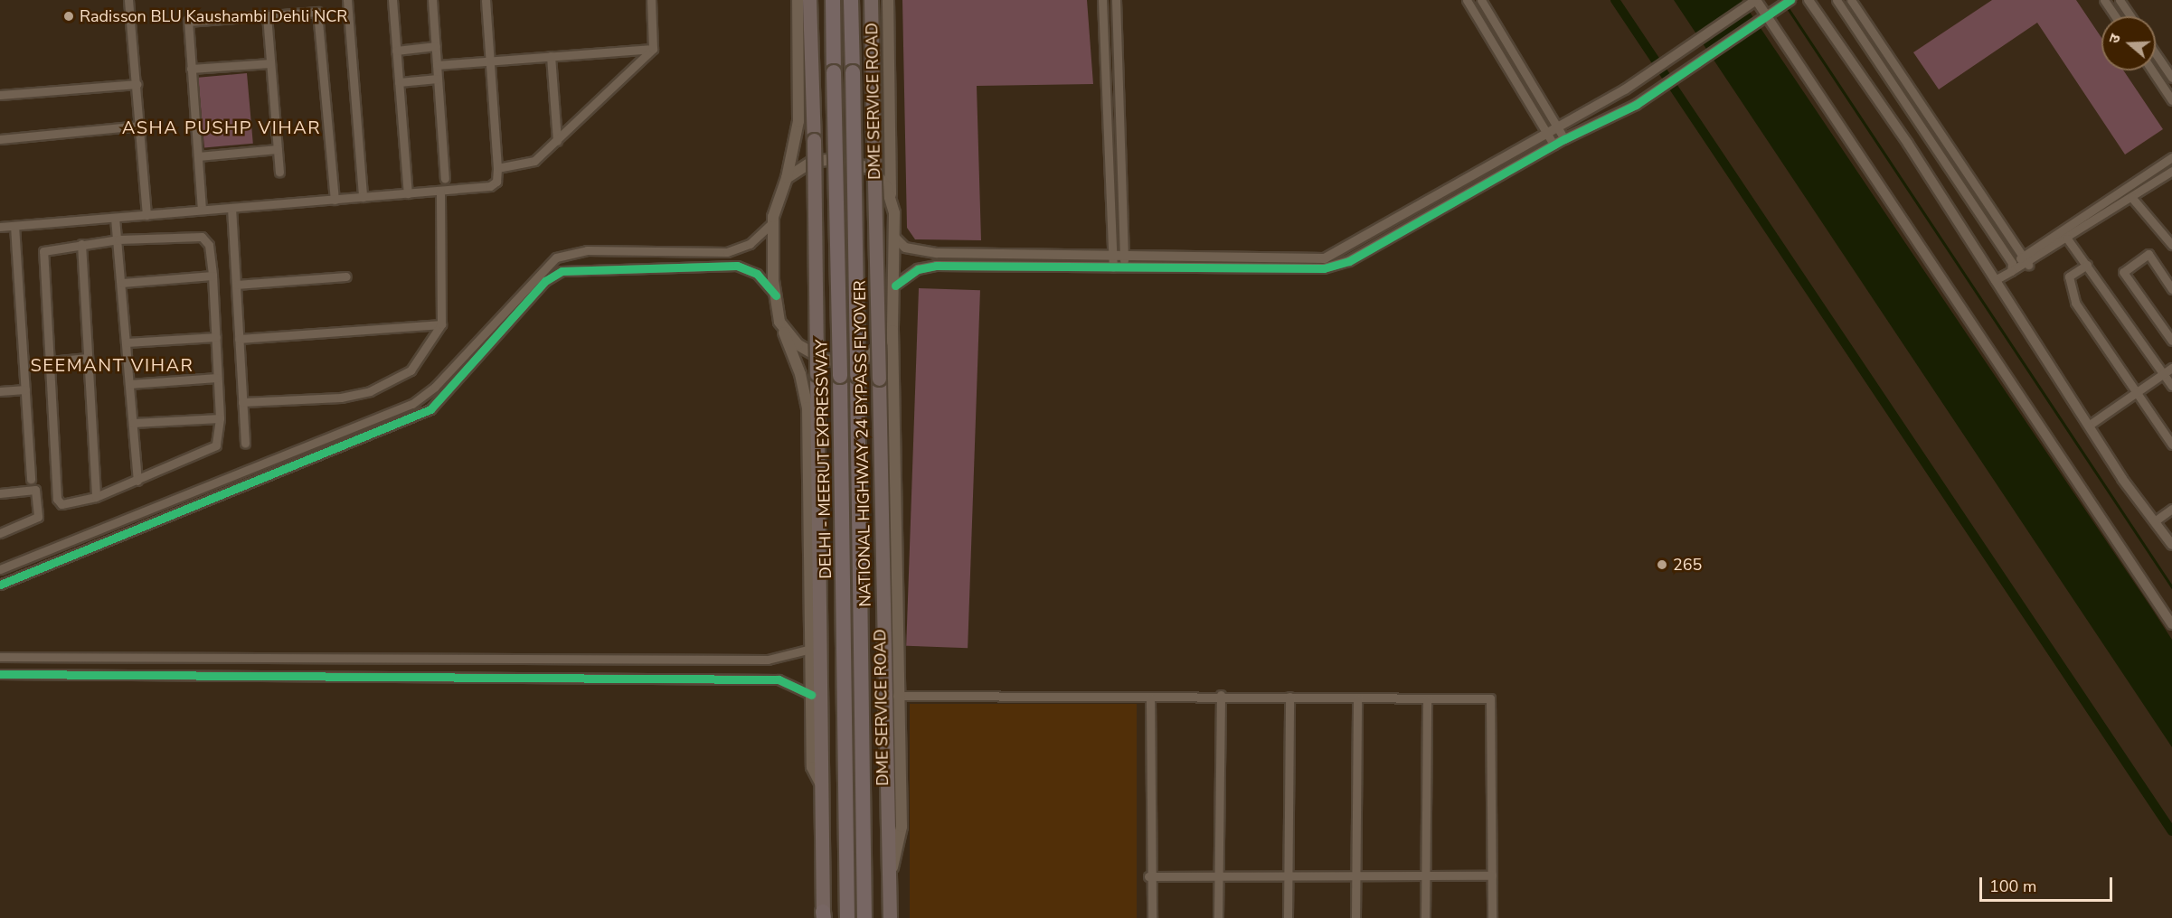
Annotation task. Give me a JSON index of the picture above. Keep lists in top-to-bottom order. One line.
{"streets":{"highway":["NATIONAL HIGHWAY 24 BYPASS FLYOVER","DELHI - MEERUT EXPRESSWAY"],"main road":["DME SERVICE ROAD"]},"crossings":[["DME SERVICE ROAD","NATIONAL HIGHWAY 24 BYPASS FLYOVER"]],"districts":["ASHA PUSHP VIHAR","SEEMANT VIHAR"],"places":["Radisson BLU Kaushambi Dehli NCR","265"],"scale_bar":"100 m","north":"left"}
